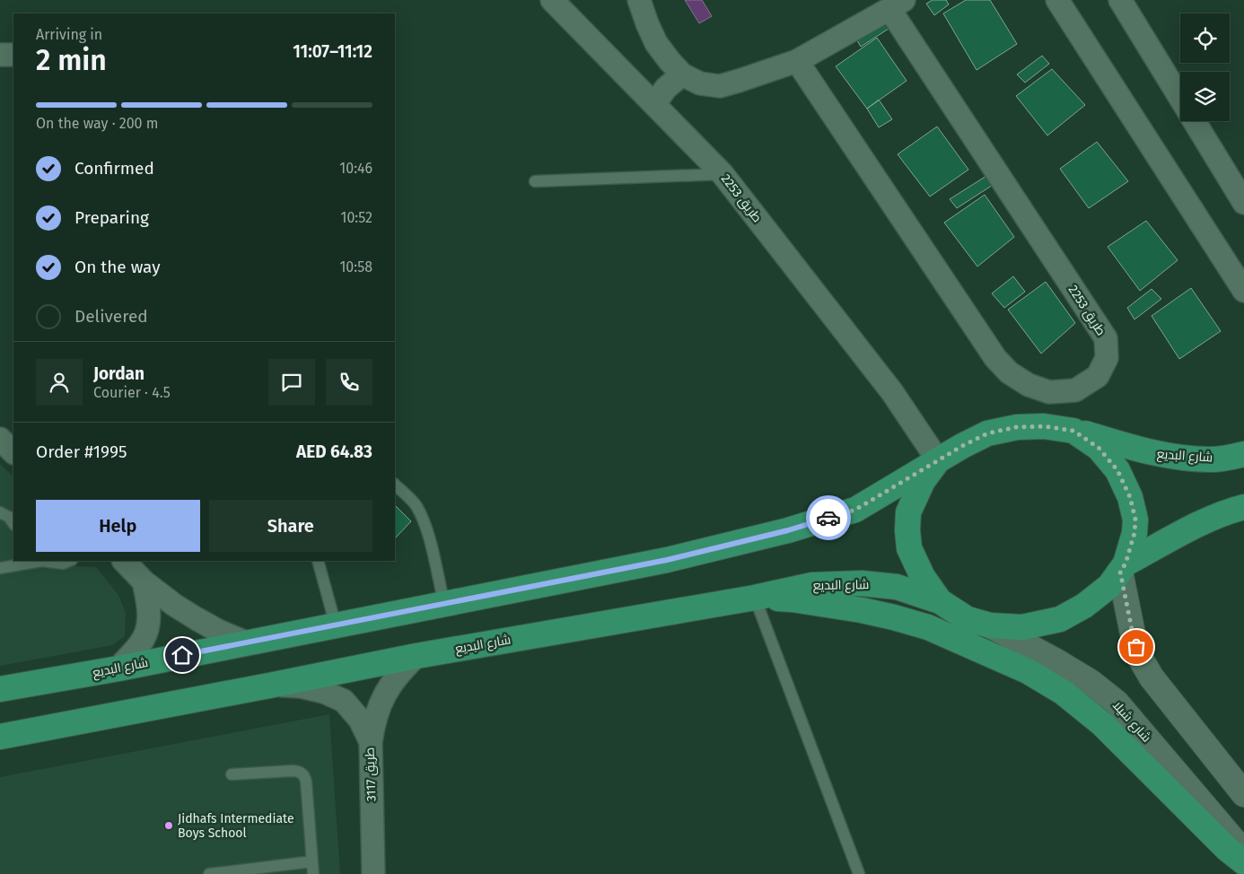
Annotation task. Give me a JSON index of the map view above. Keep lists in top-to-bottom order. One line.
{"streets":{"main road":["شارع البديع","شارع شيلا"],"street":["طريق 2253","طريق 3117"]},"crossings":[["طريق 2253","شارع البديع"],["شارع البديع","طريق 3117"]],"places":["Jidhafs Intermediate Boys School"],"page":{"heading":["2 min","Arriving in","11:07–11:12"],"panel":["Jordan","Courier · 4.5","Order #1995","AED 64.83"],"bar":"On the way · 200 m","list":[["Confirmed","10:46"],["Preparing","10:52"],["On the way","10:58"],"Delivered"],"buttons":["Help","Share"]}}
